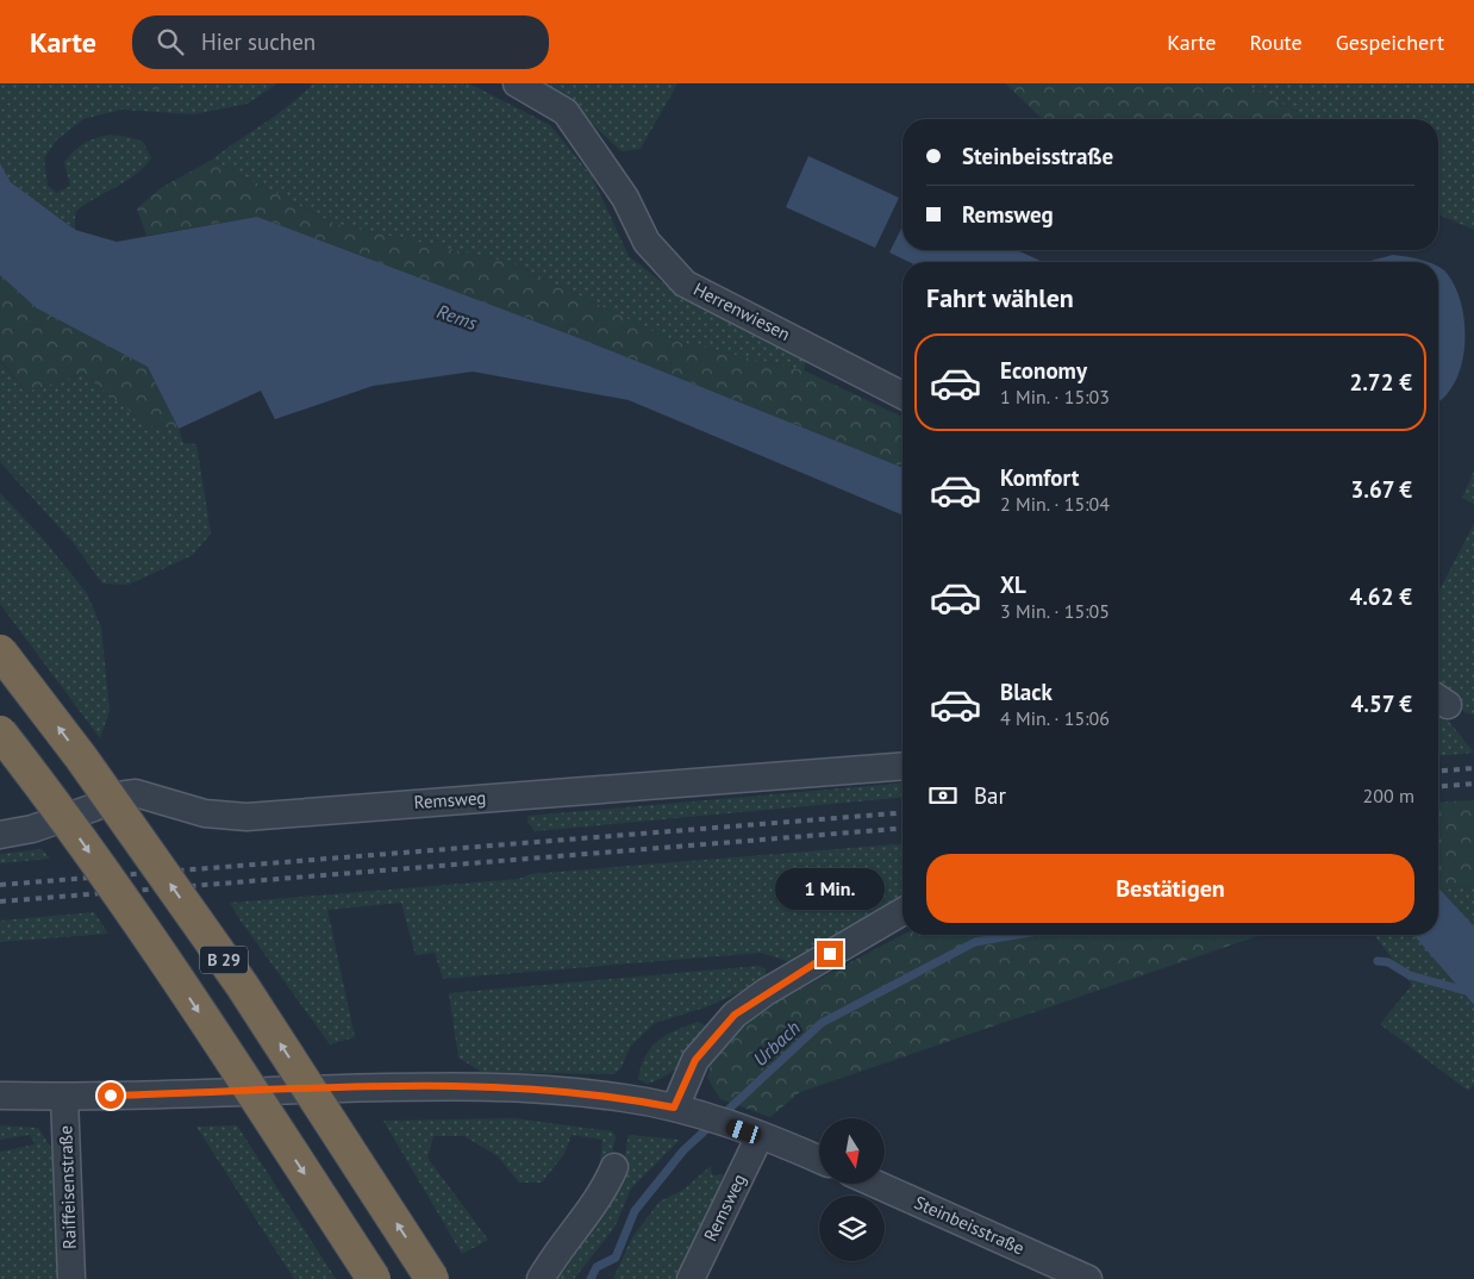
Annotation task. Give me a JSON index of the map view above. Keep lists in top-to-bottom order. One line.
{"streets":{"highway":["B 29"],"street":["Herrenwiesen","Remsweg","Raiffeisenstraße","Steinbeisstraße"]},"water":["Rems","Urbach"],"north":"bottom","page":{"header":"Karte","search":"Hier suchen","nav":["Karte","Route","Gespeichert"],"banner":["Steinbeisstraße","Remsweg"],"heading":"Fahrt wählen","list":[{"name":"Economy","note":"1 Min. · 15:03","value":"2.72 €"},{"name":"Komfort","note":"2 Min. · 15:04","value":"3.67 €"},{"name":"XL","note":"3 Min. · 15:05","value":"4.62 €"},{"name":"Black","note":"4 Min. · 15:06","value":"4.57 €"}],"pay":["Bar","200 m"],"buttons":"Bestätigen","bubble":"1 Min."}}
